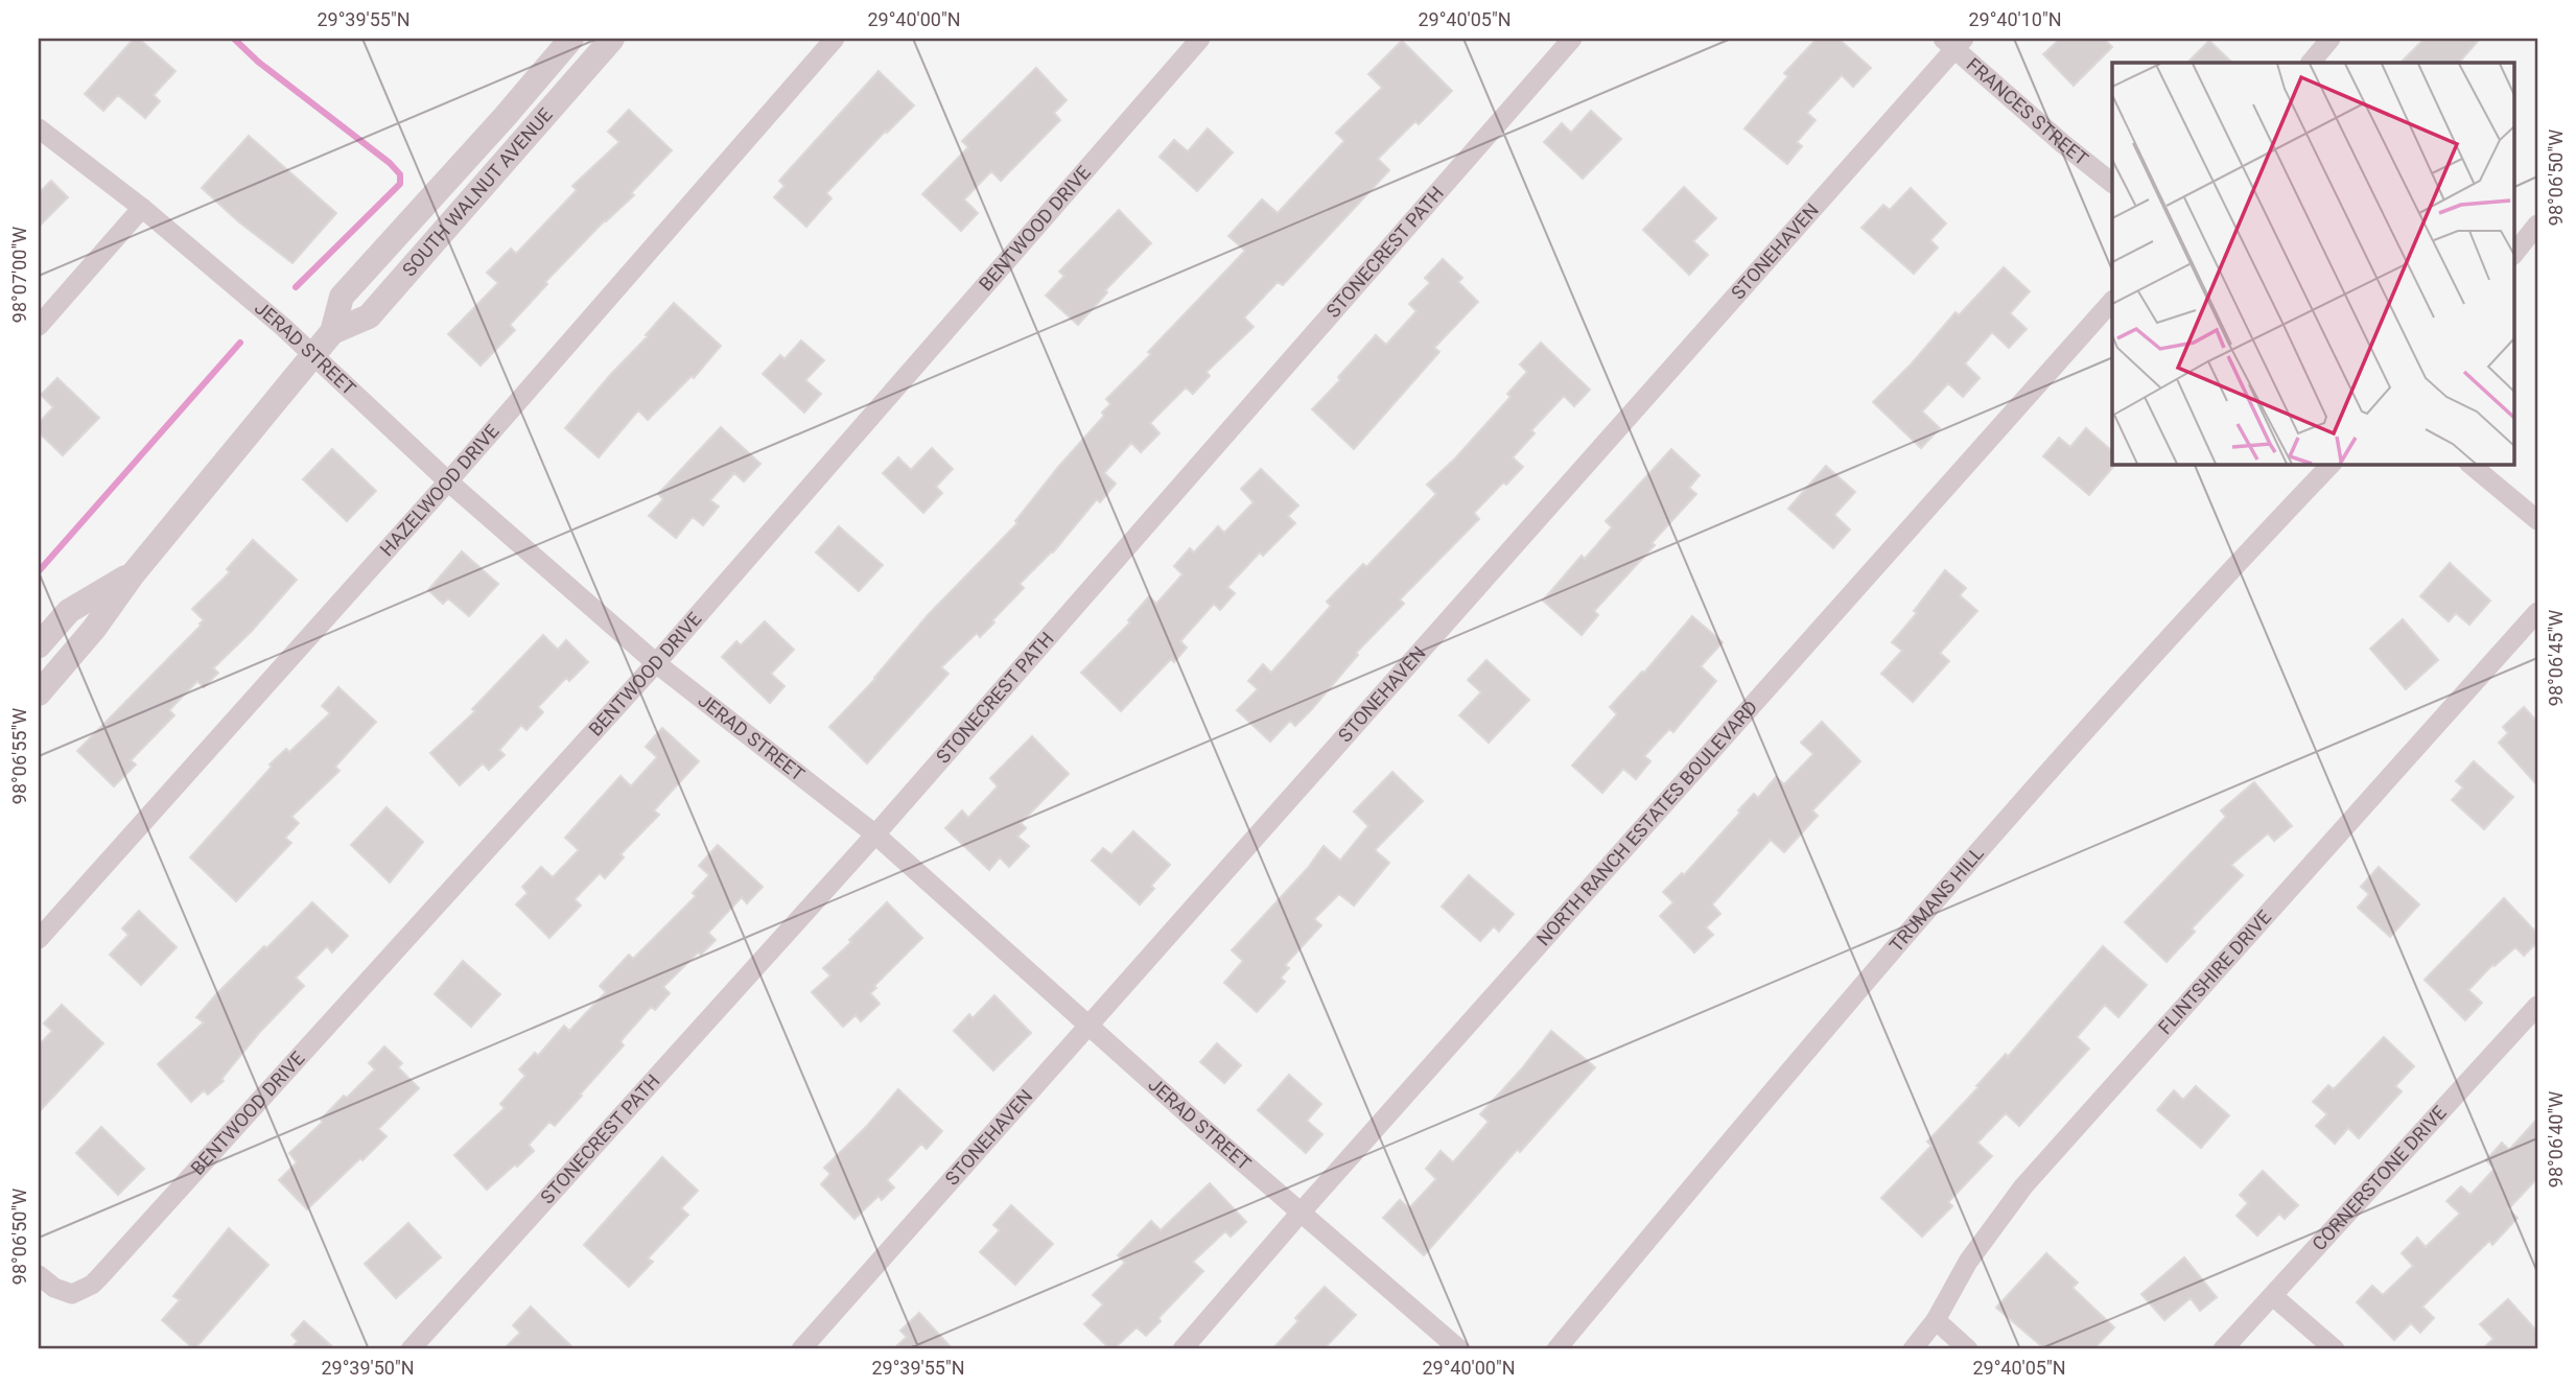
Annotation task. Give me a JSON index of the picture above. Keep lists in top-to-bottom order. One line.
{"streets":{"street":["FRANCES STREET","SOUTH WALNUT AVENUE","BENTWOOD DRIVE","STONEHAVEN","STONECREST PATH","JERAD STREET","HAZELWOOD DRIVE","NORTH RANCH ESTATES BOULEVARD","TRUMANS HILL","FLINTSHIRE DRIVE","CORNERSTONE DRIVE"]},"crossings":[["FRANCES STREET","STONEHAVEN"],["SOUTH WALNUT AVENUE","JERAD STREET"],["BENTWOOD DRIVE","JERAD STREET"],["STONEHAVEN","JERAD STREET"],["STONECREST PATH","JERAD STREET"],["JERAD STREET","HAZELWOOD DRIVE"],["JERAD STREET","NORTH RANCH ESTATES BOULEVARD"]],"coordinates":["29°39'55\"N","29°40'00\"N","29°40'05\"N","29°40'10\"N","98°06'50\"W","98°07'00\"W","98°06'45\"W","98°06'55\"W","98°06'40\"W","29°39'50\"N"]}
